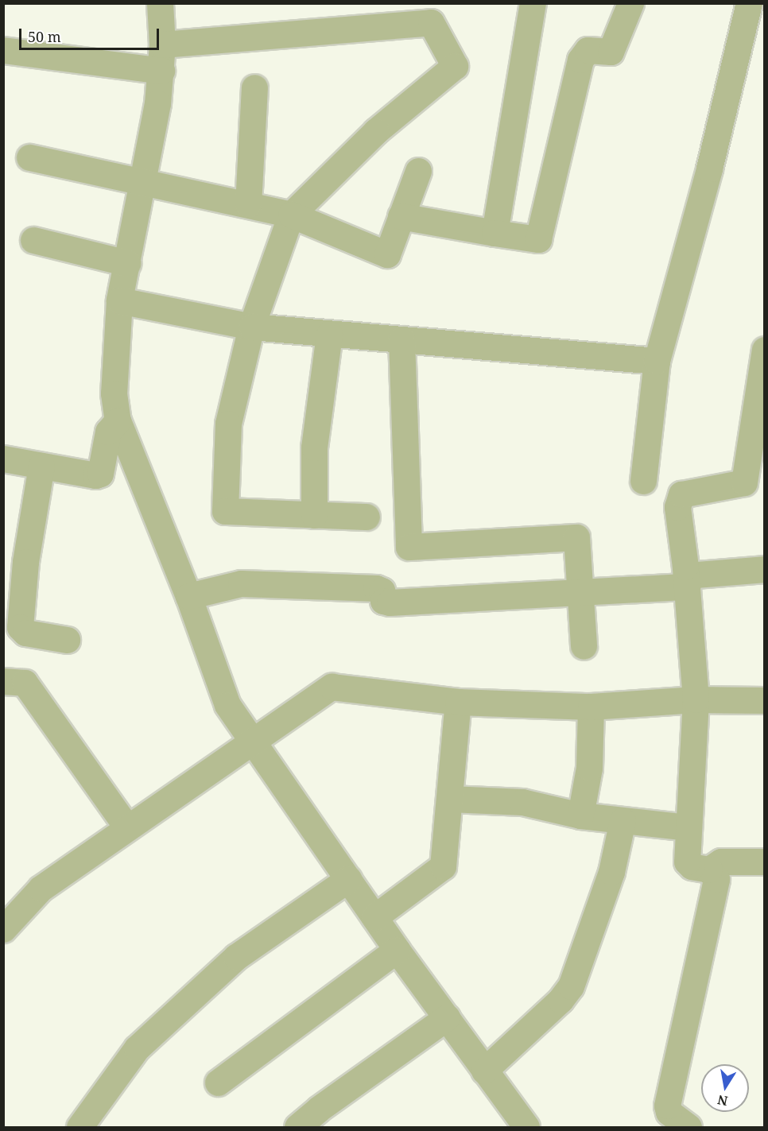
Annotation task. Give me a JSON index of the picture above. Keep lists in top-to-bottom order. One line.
{"scale_bar":"50 m","north":"bottom"}
